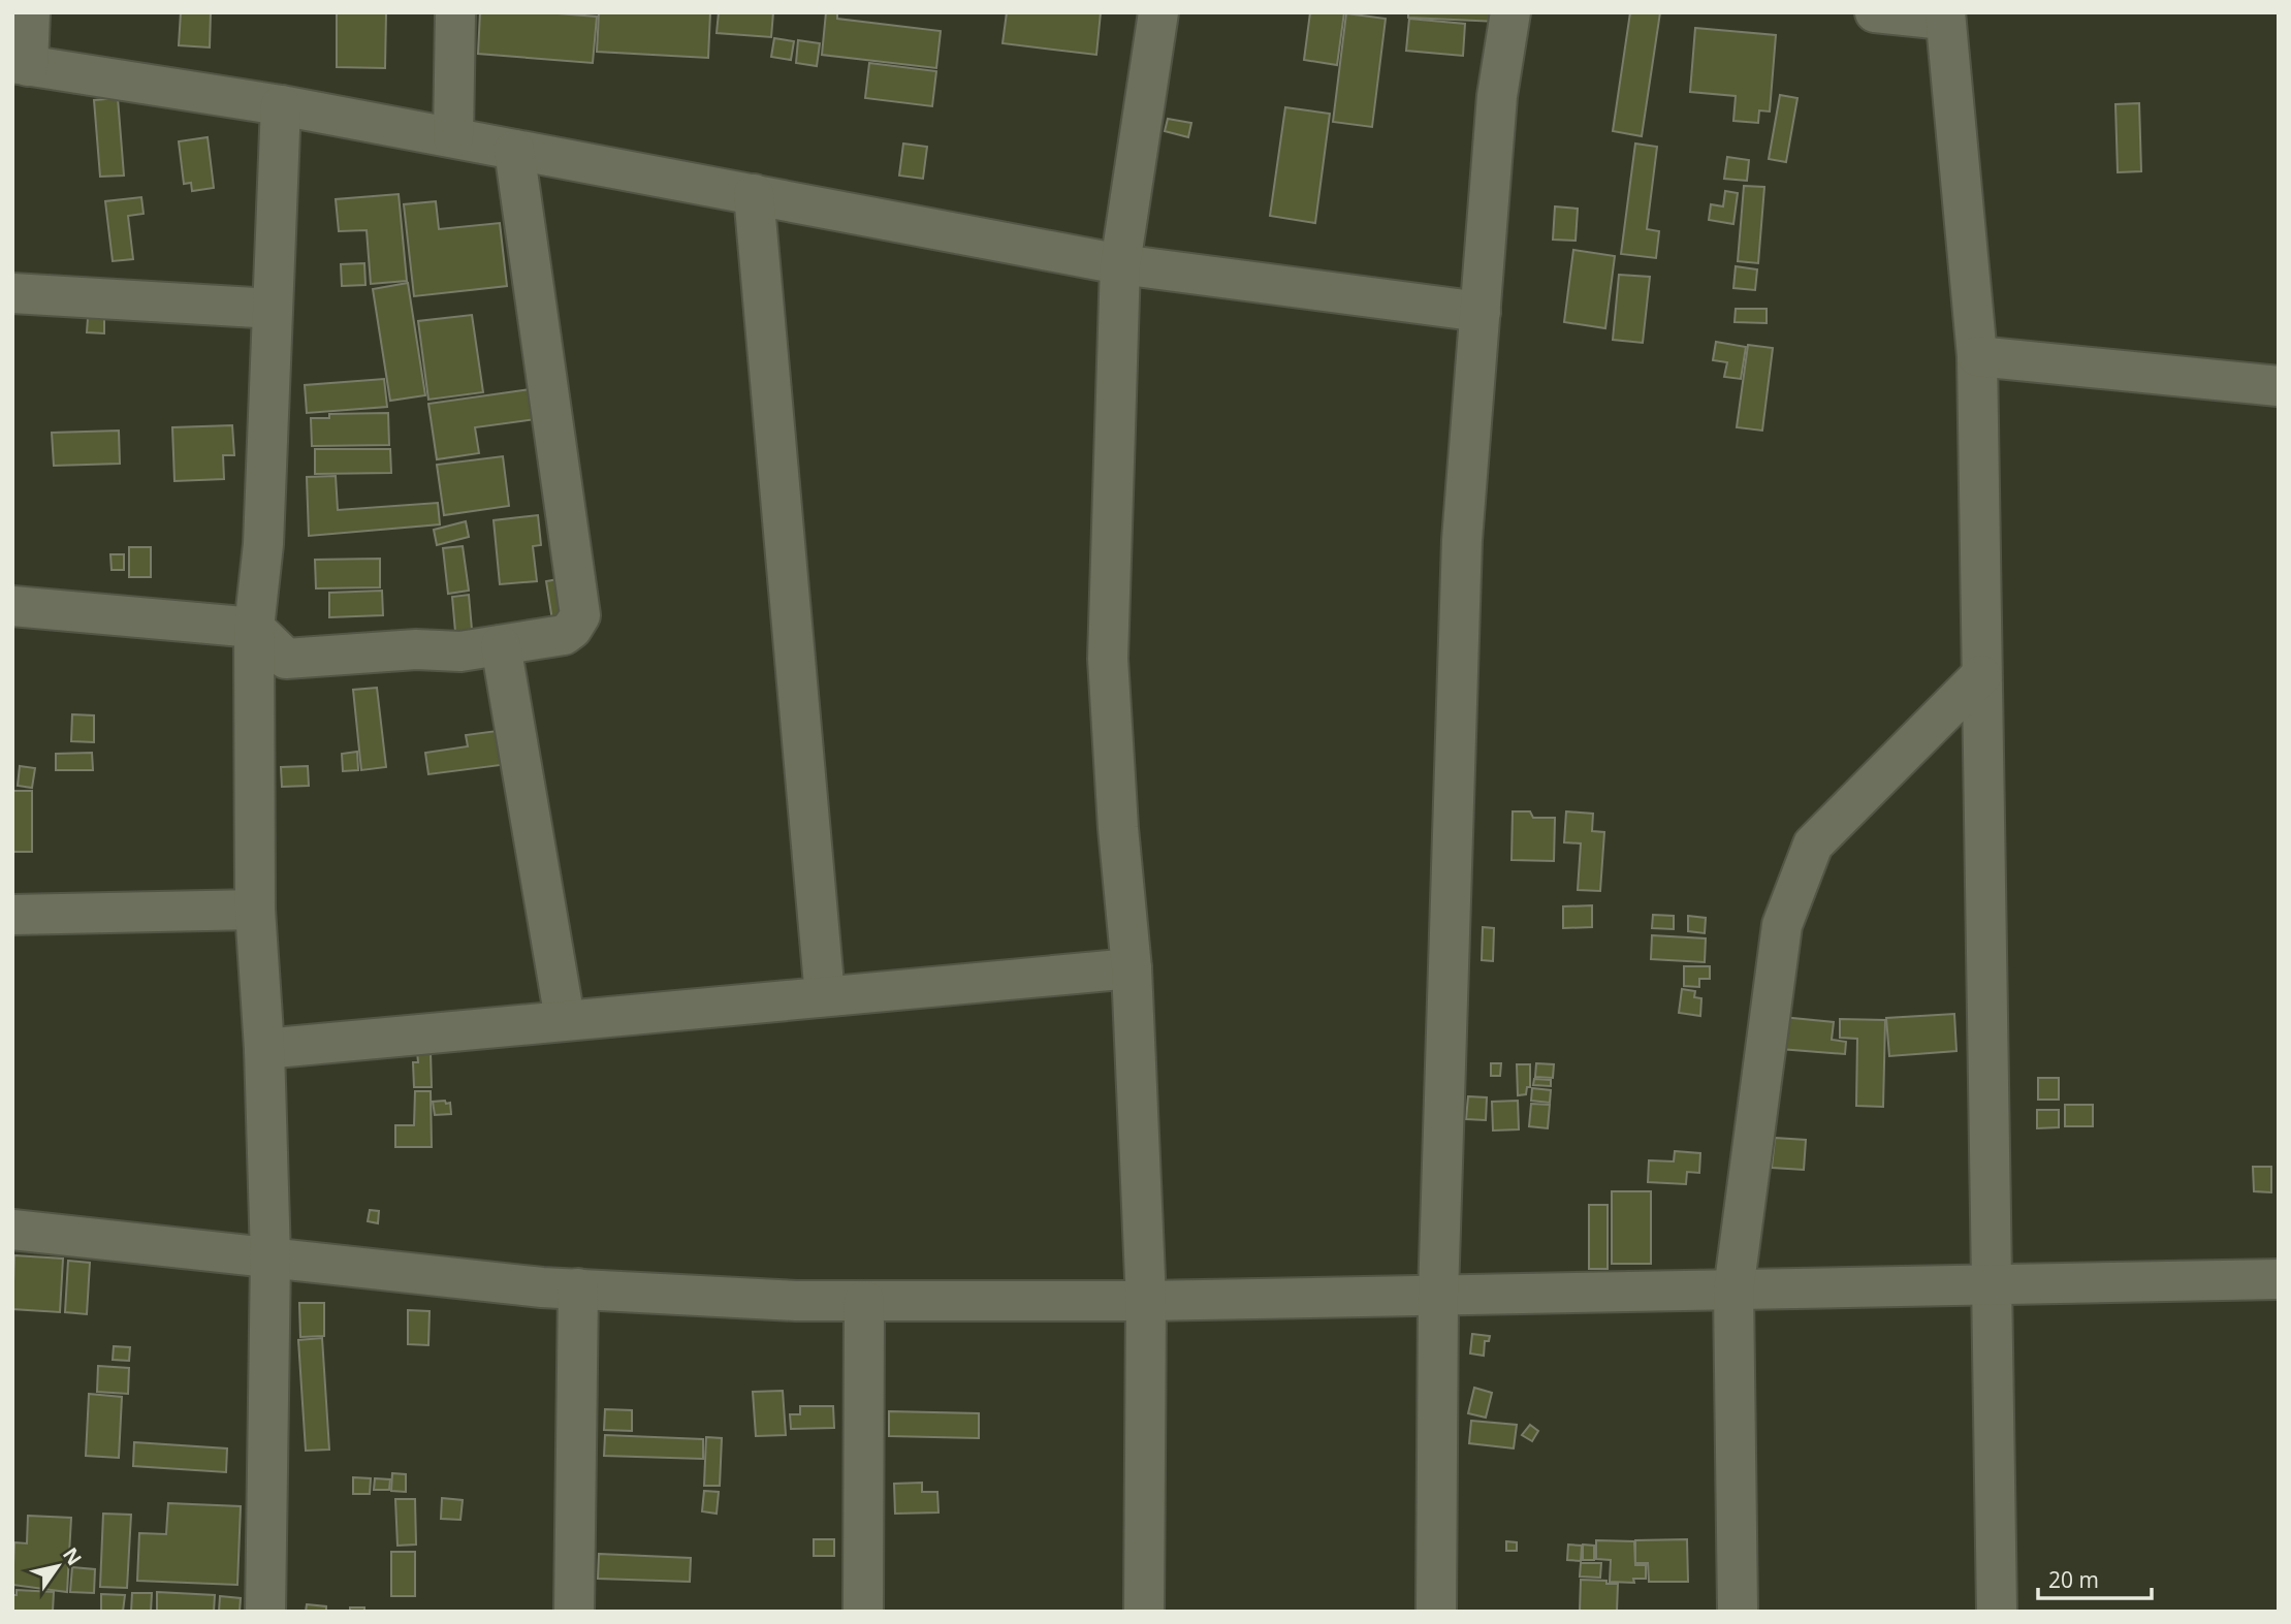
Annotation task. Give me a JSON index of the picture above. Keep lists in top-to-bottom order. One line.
{"scale_bar":"20 m","north":"top right"}
